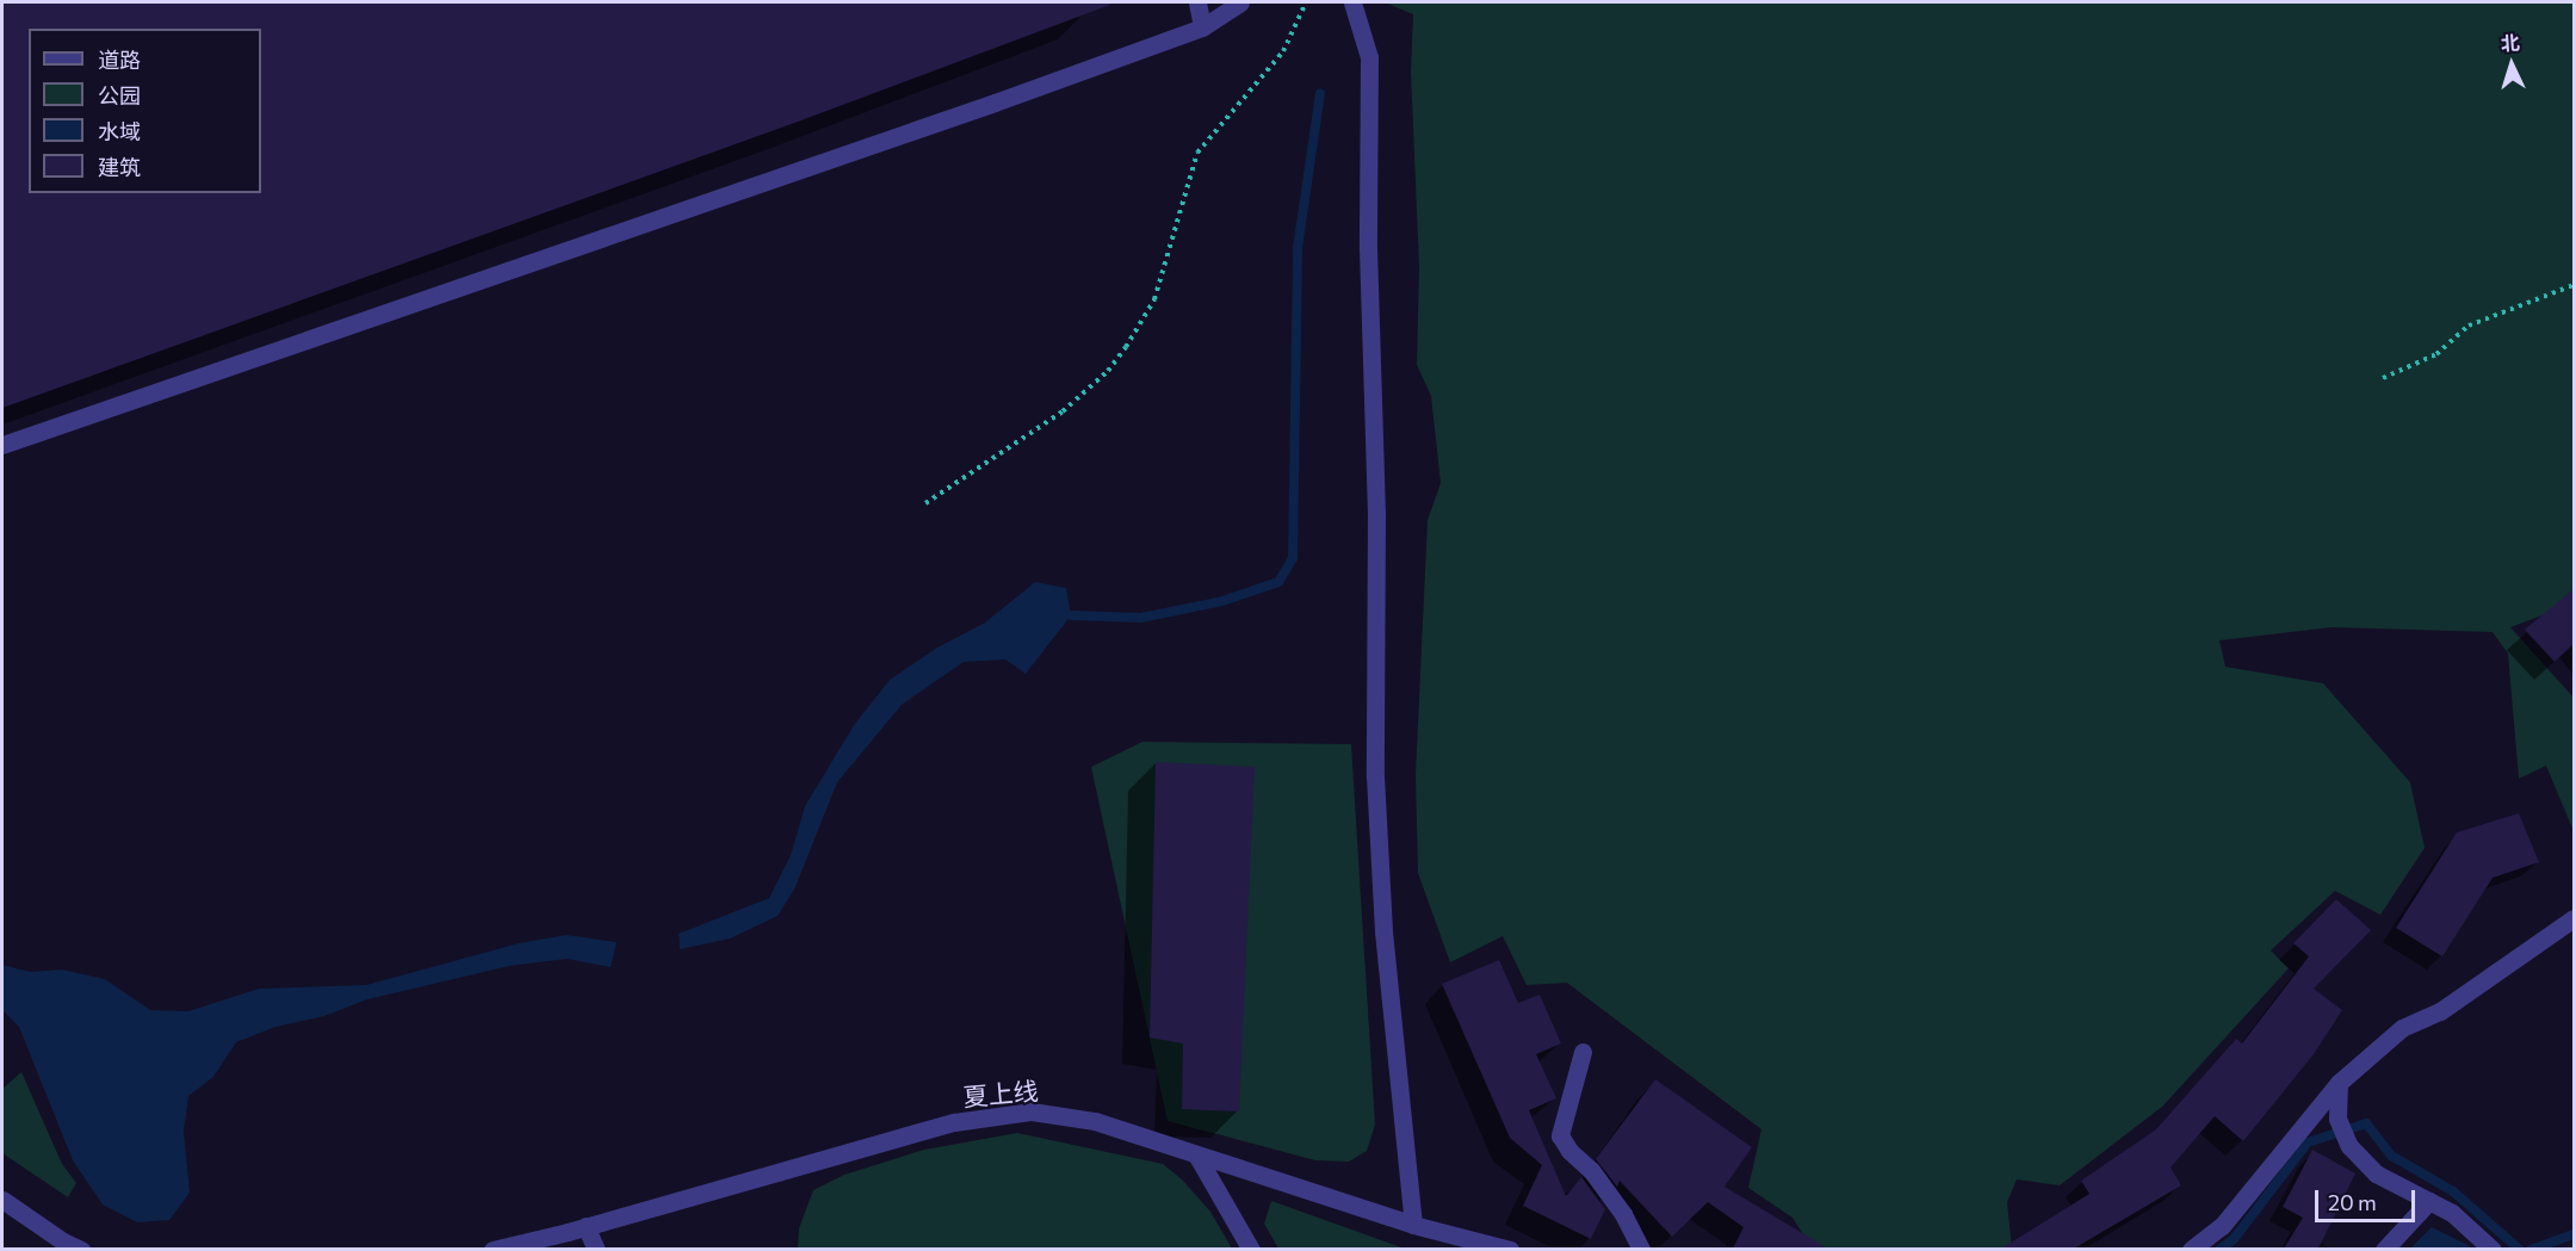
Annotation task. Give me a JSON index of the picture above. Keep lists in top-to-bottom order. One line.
{"streets":{"street":["夏上线"]},"legend":["道路","公园","水域","建筑"],"scale_bar":"20 m","north":"top"}
